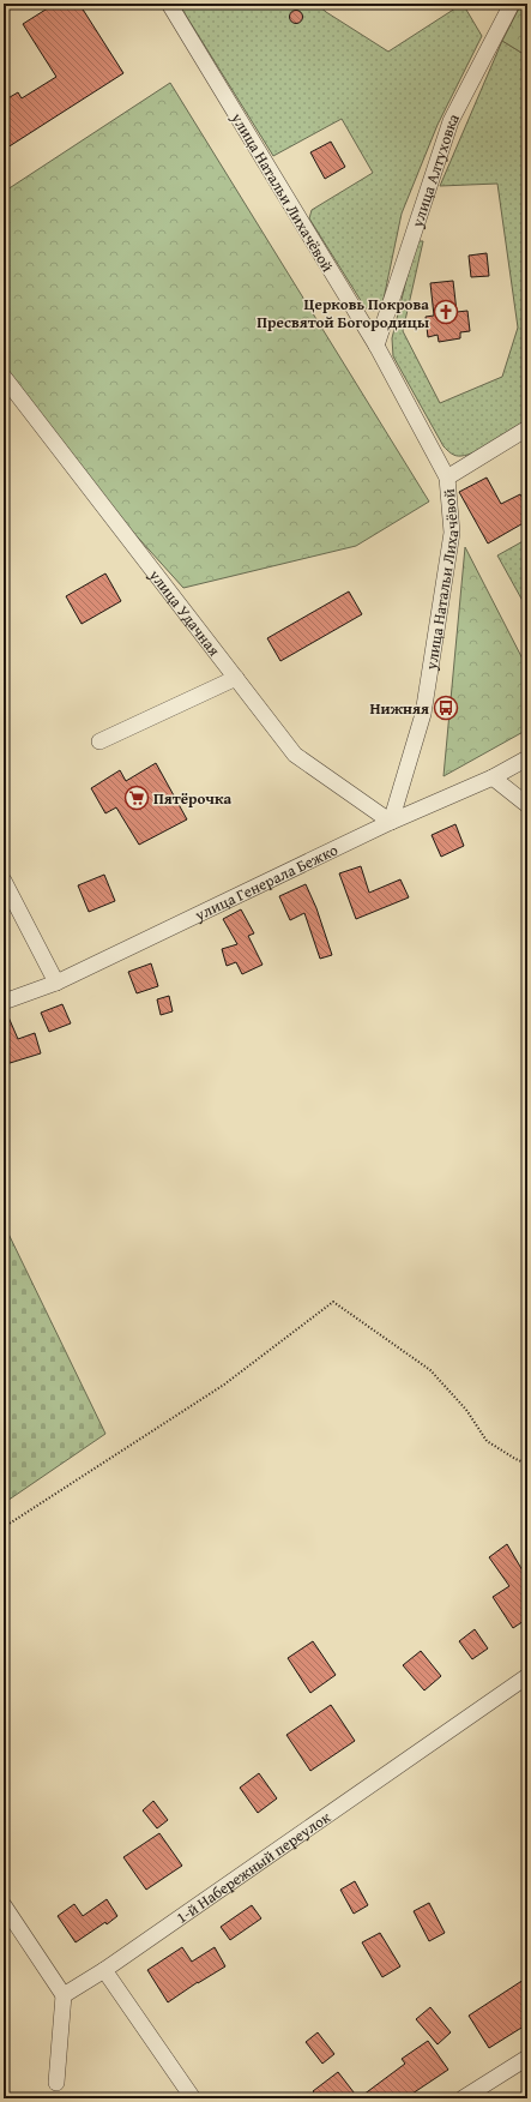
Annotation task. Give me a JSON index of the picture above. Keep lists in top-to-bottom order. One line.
{"streets":{"street":["улица Алтуховка","улица Натальи Лихачёвой","улица Удачная","улица Генерала Бежко","1-й Набережный переулок"]},"crossings":[["улица Алтуховка","улица Натальи Лихачёвой"],["улица Натальи Лихачёвой","улица Удачная"],["улица Натальи Лихачёвой","улица Генерала Бежко"],["улица Удачная","улица Генерала Бежко"]],"places":{"church":["Церковь Покрова Пресвятой Богородицы"],"bus stop":["Нижняя"],"supermarket":["Пятёрочка"]}}
